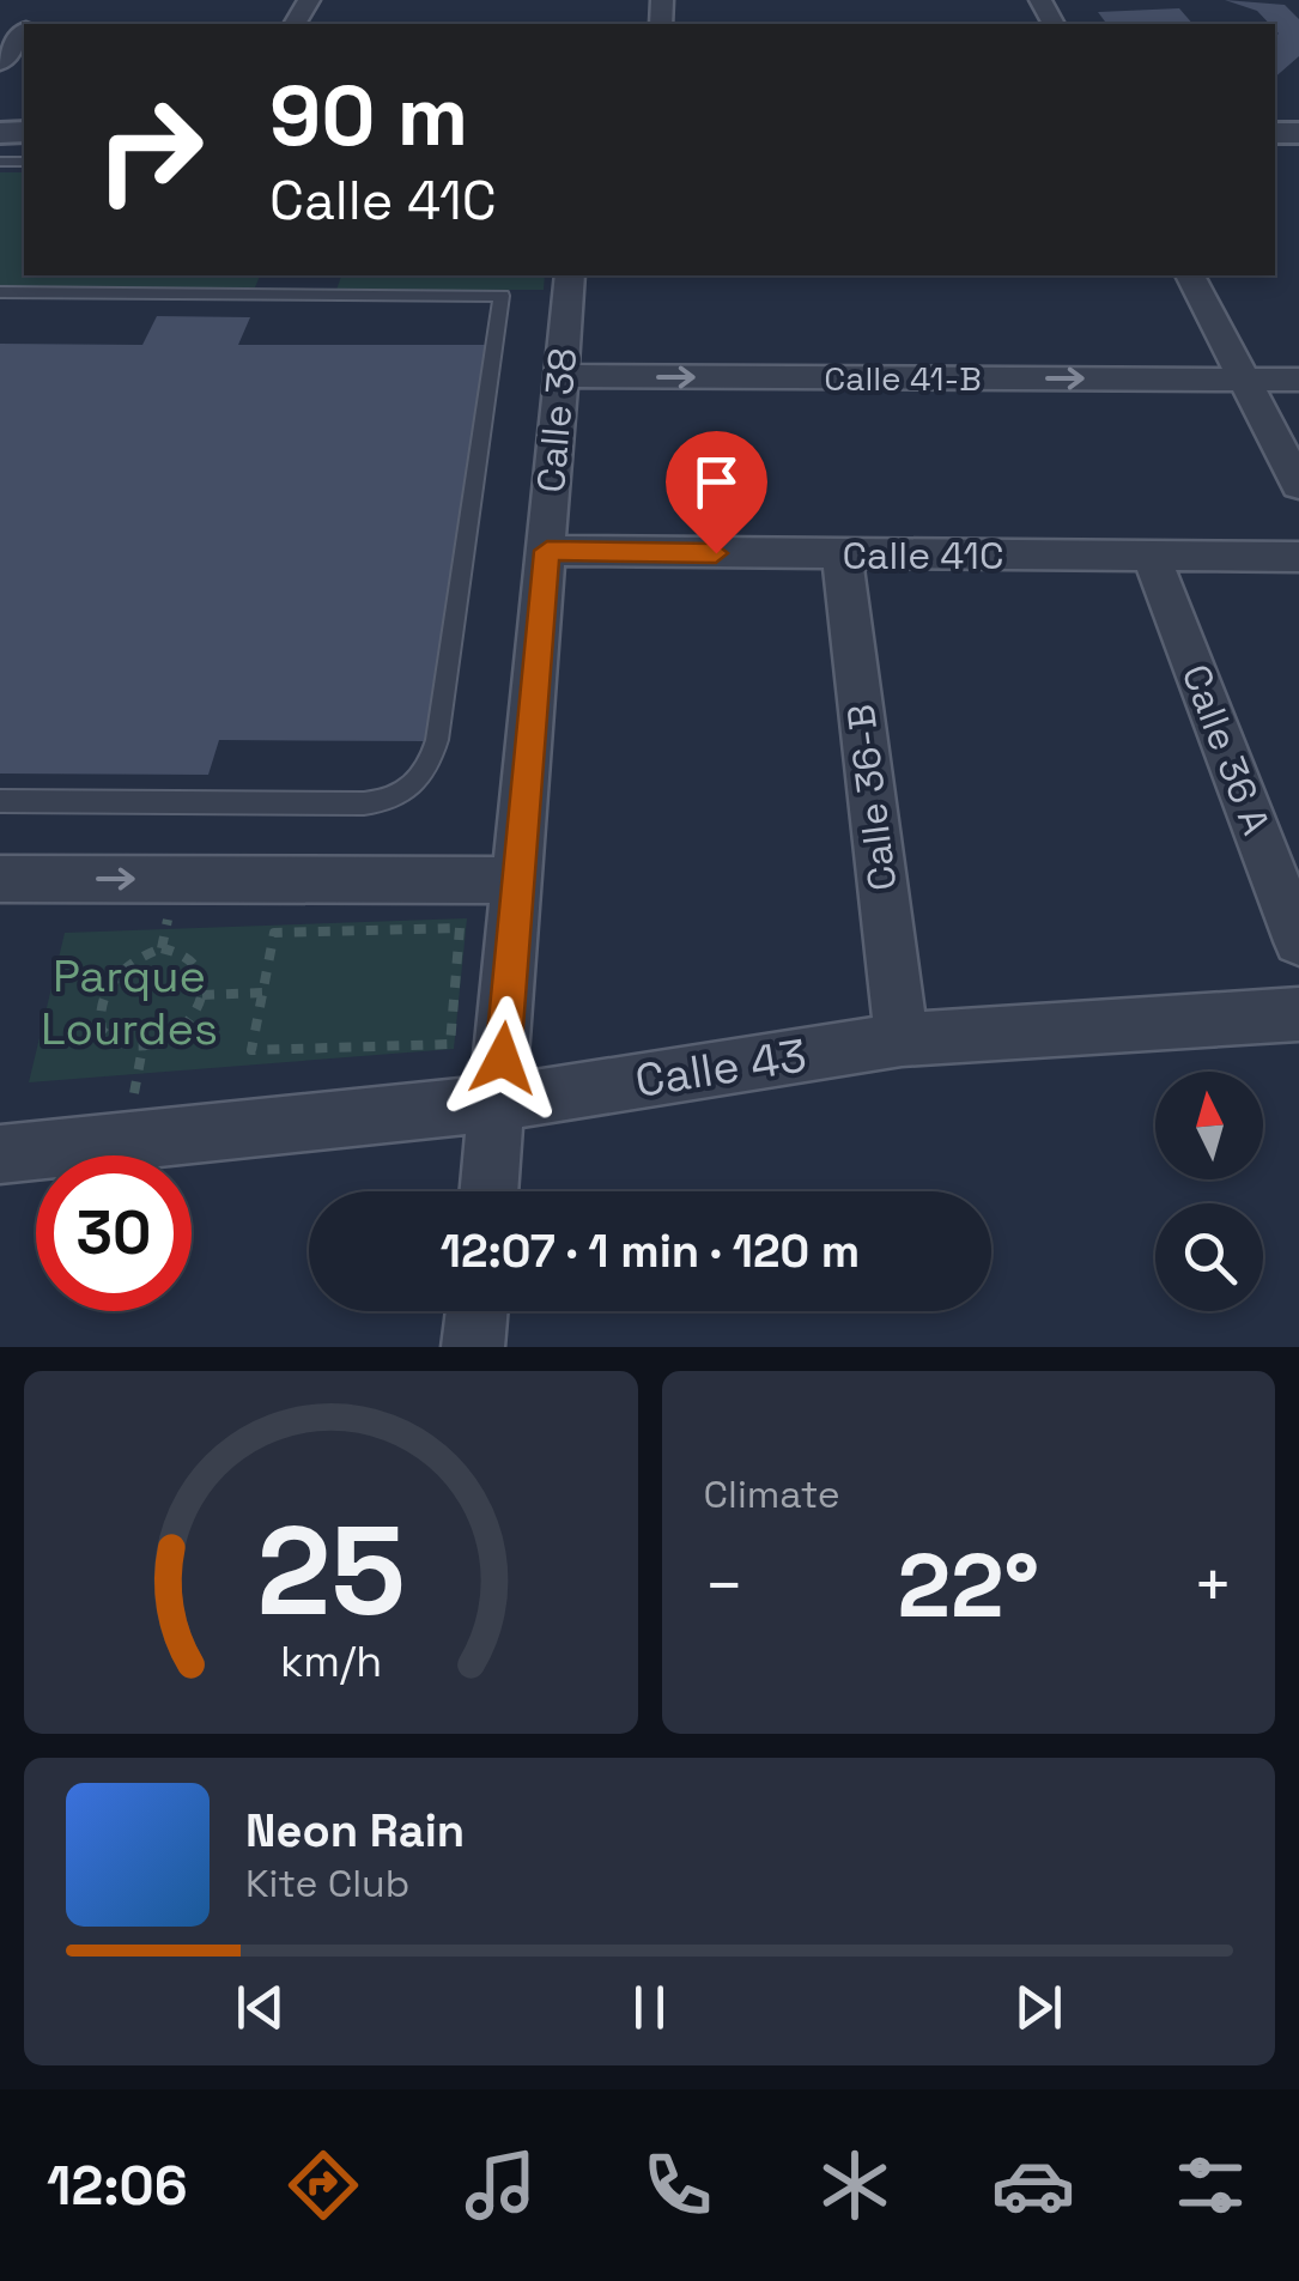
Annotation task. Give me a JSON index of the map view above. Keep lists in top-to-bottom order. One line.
{"streets":{"street":["Calle 41-B","Calle 38","Calle 41C","Calle 36 A","Calle 36-B","Calle 43"]},"crossings":[["Calle 41-B","Calle 38"],["Calle 38","Calle 41C"],["Calle 38","Calle 43"],["Calle 41C","Calle 36 A"],["Calle 41C","Calle 36-B"],["Calle 36-B","Calle 43"]],"one_way":["Calle 41-B"],"parks":["Parque Lourdes"],"north":"top","page":{"turn":["90 m","Calle 41C"],"limit":"30","trip":"12:07 · 1 min · 120 m","tile":"Climate","heat":["−","22°","+"],"song":["Neon Rain","Kite Club"],"tabs":"12:06","gauge":["25","km/h"]}}
